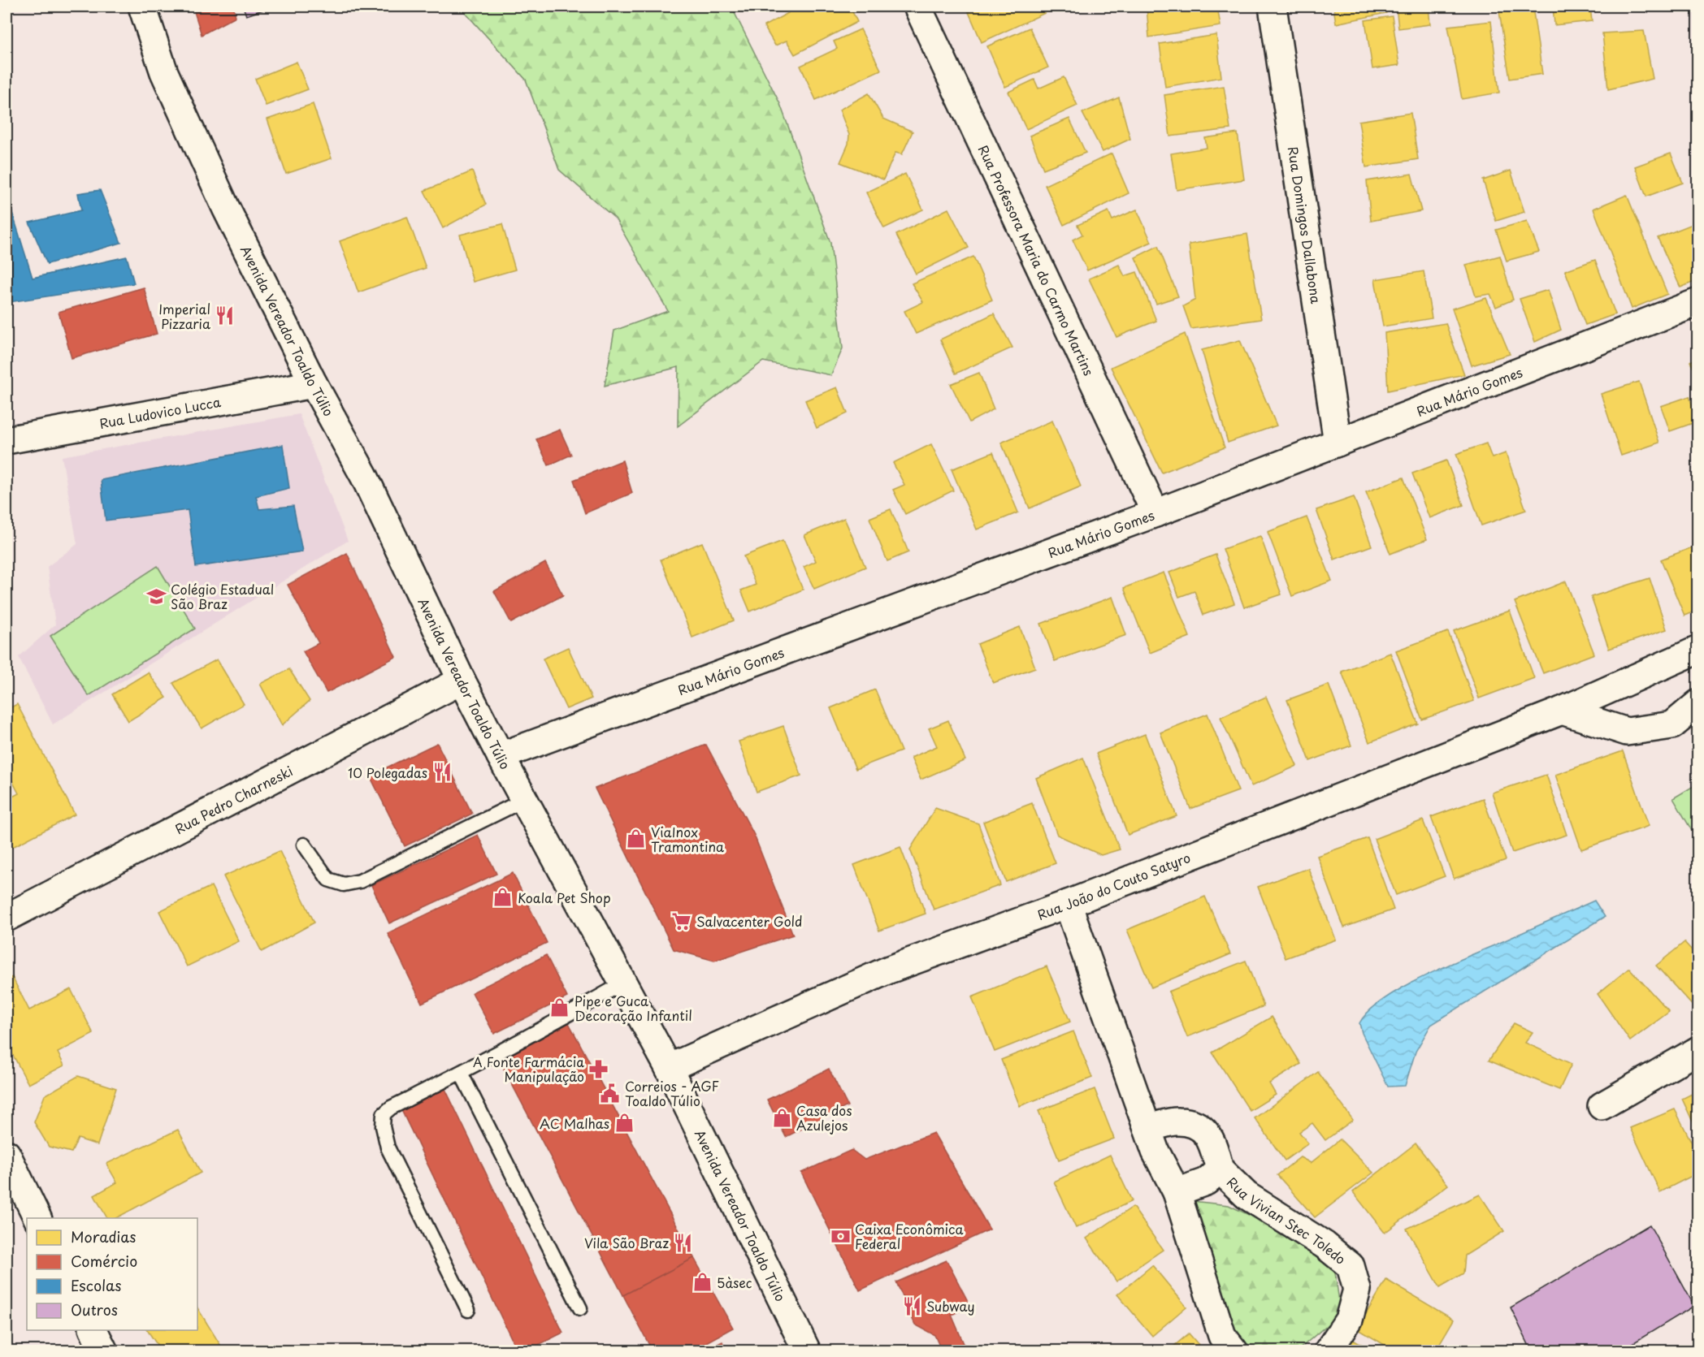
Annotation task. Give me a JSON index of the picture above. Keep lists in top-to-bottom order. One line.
{"streets":{"street":["Rua Domingos Dallabona","Rua Professora Maria do Carmo Martins","Avenida Vereador Toaldo Túlio","Rua Mário Gomes","Rua Ludovico Lucca","Rua Pedro Charneski","Rua João do Couto Satyro","Rua Vivian Stec Toledo"]},"crossings":[["Rua Domingos Dallabona","Rua Mário Gomes"],["Rua Professora Maria do Carmo Martins","Rua Mário Gomes"],["Avenida Vereador Toaldo Túlio","Rua Mário Gomes"],["Avenida Vereador Toaldo Túlio","Rua Ludovico Lucca"],["Avenida Vereador Toaldo Túlio","Rua Pedro Charneski"],["Avenida Vereador Toaldo Túlio","Rua João do Couto Satyro"]],"places":{"restaurant":["Imperial Pizzaria","10 Polegadas","Vila São Braz","Subway"],"school or university":["Colégio Estadual São Braz"],"shop":["ViaInox Tramontina","Koala Pet Shop","Pipe e Guca Decoração Infantil","Casa dos Azulejos","AC Malhas","5àsec"],"supermarket":["Salvacenter Gold"],"pharmacy":["A Fonte Farmácia Manipulação"],"public building":["Correios - AGF Toaldo Túlio"],"bank":["Caixa Econômica Federal"]},"legend":["Moradias","Comércio","Escolas","Outros"]}
